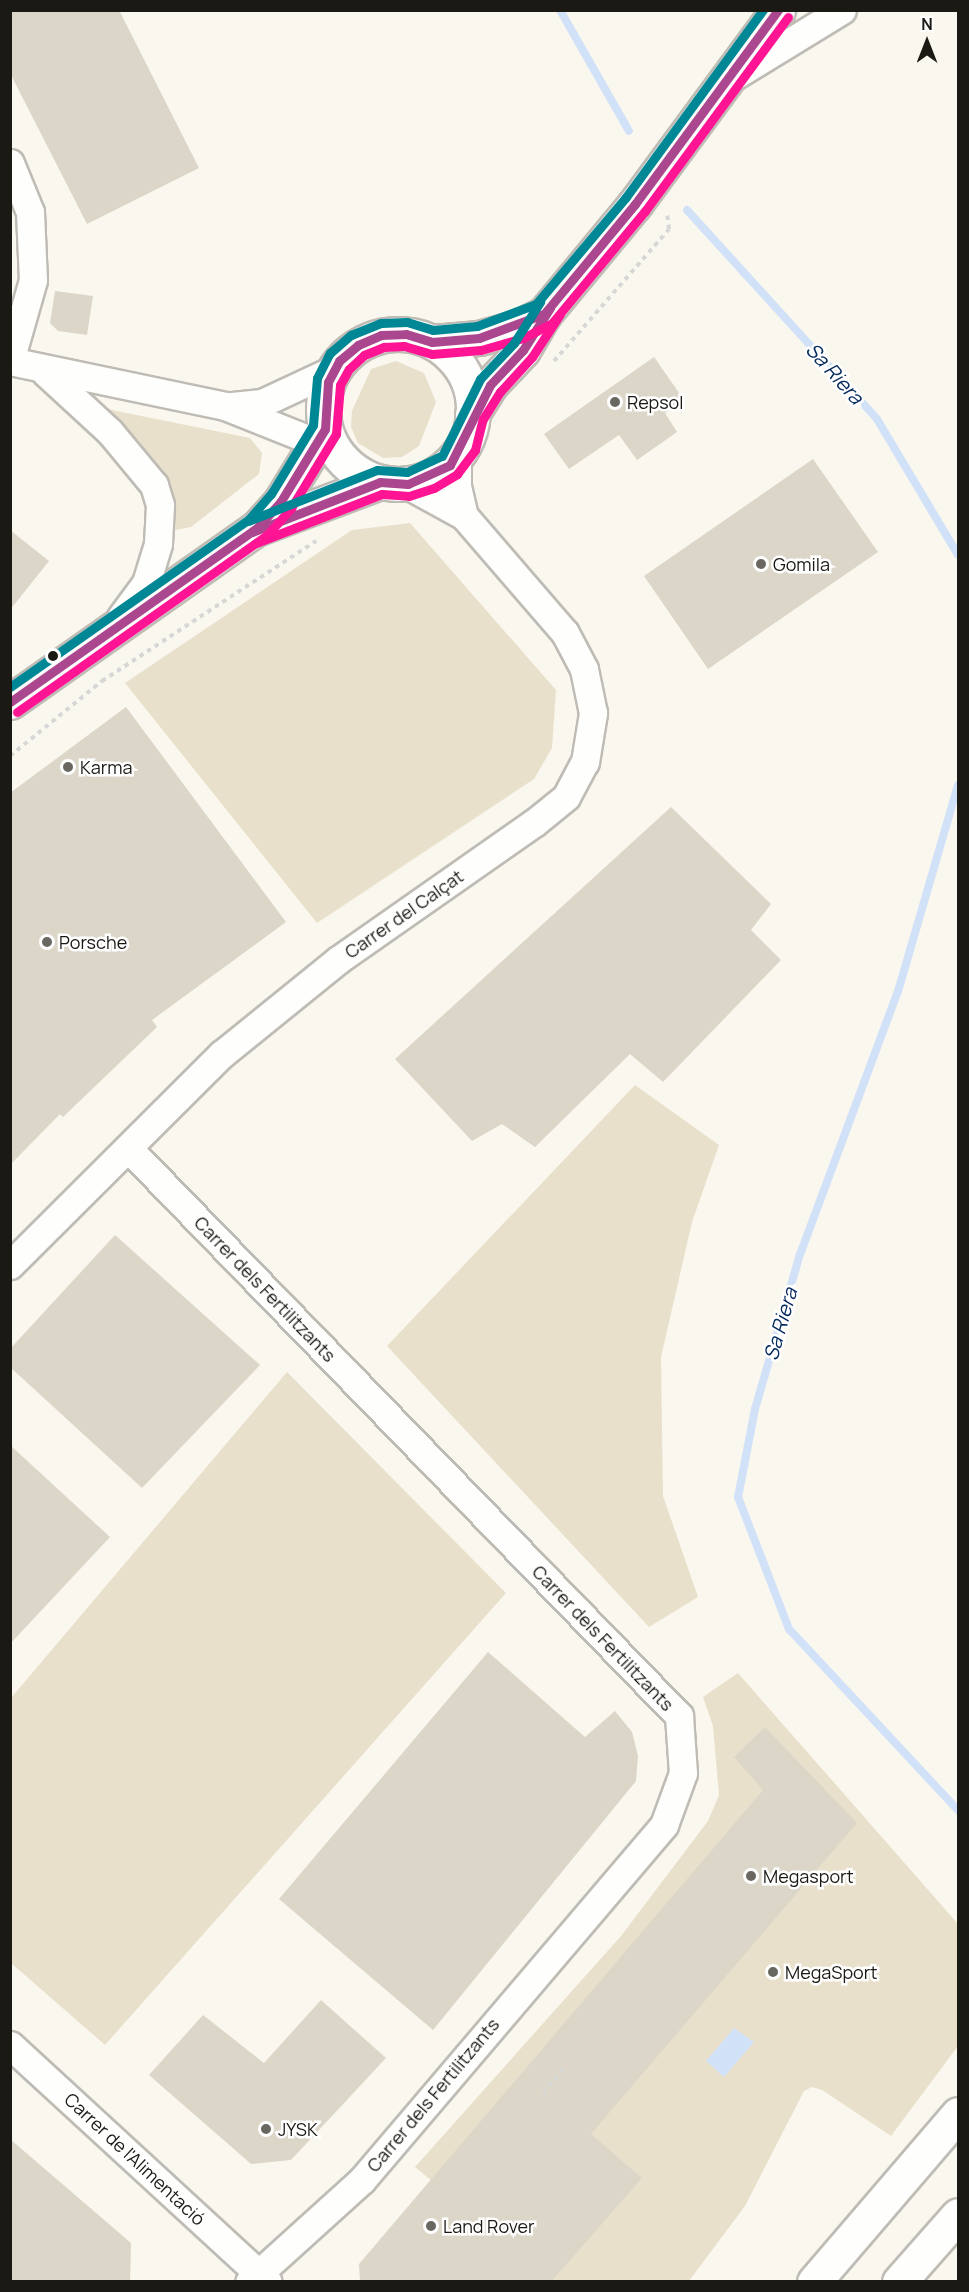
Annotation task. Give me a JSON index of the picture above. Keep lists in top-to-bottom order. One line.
{"streets":{"street":["Carrer del Calçat","Carrer dels Fertilitzants","Carrer de l'Alimentació"]},"crossings":[["Carrer del Calçat","Carrer dels Fertilitzants"],["Carrer dels Fertilitzants","Carrer de l'Alimentació"]],"water":["Sa Riera"],"places":["Repsol","Gomila","Karma","Porsche","Megasport","MegaSport","JYSK","Land Rover"],"north":"top"}
